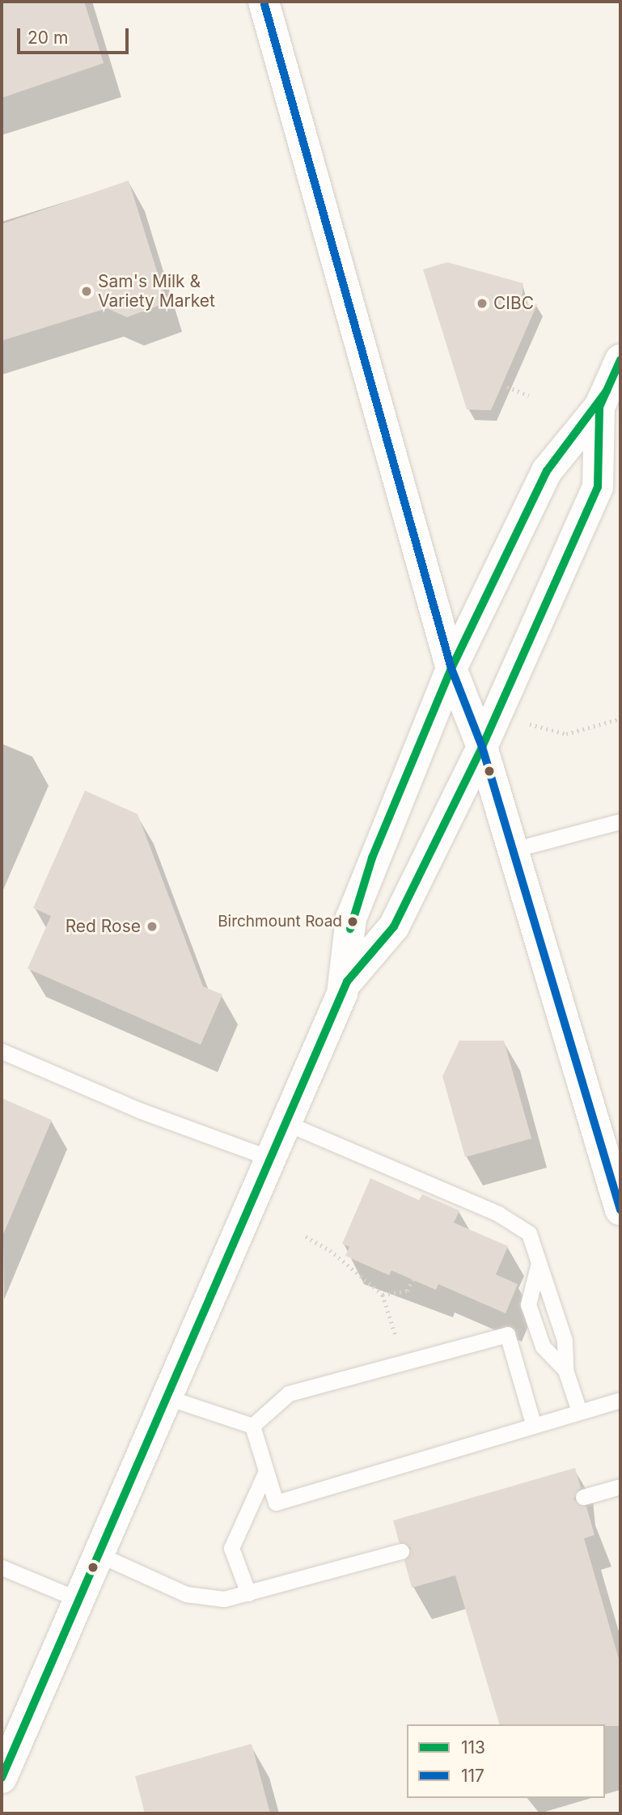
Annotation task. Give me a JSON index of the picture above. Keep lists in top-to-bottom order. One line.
{"places":["Sam's Milk & Variety Market","CIBC","Birchmount Road","Red Rose"],"lines":["transit line 117","transit line 113"],"legend":["113","117"],"scale_bar":"20 m"}
